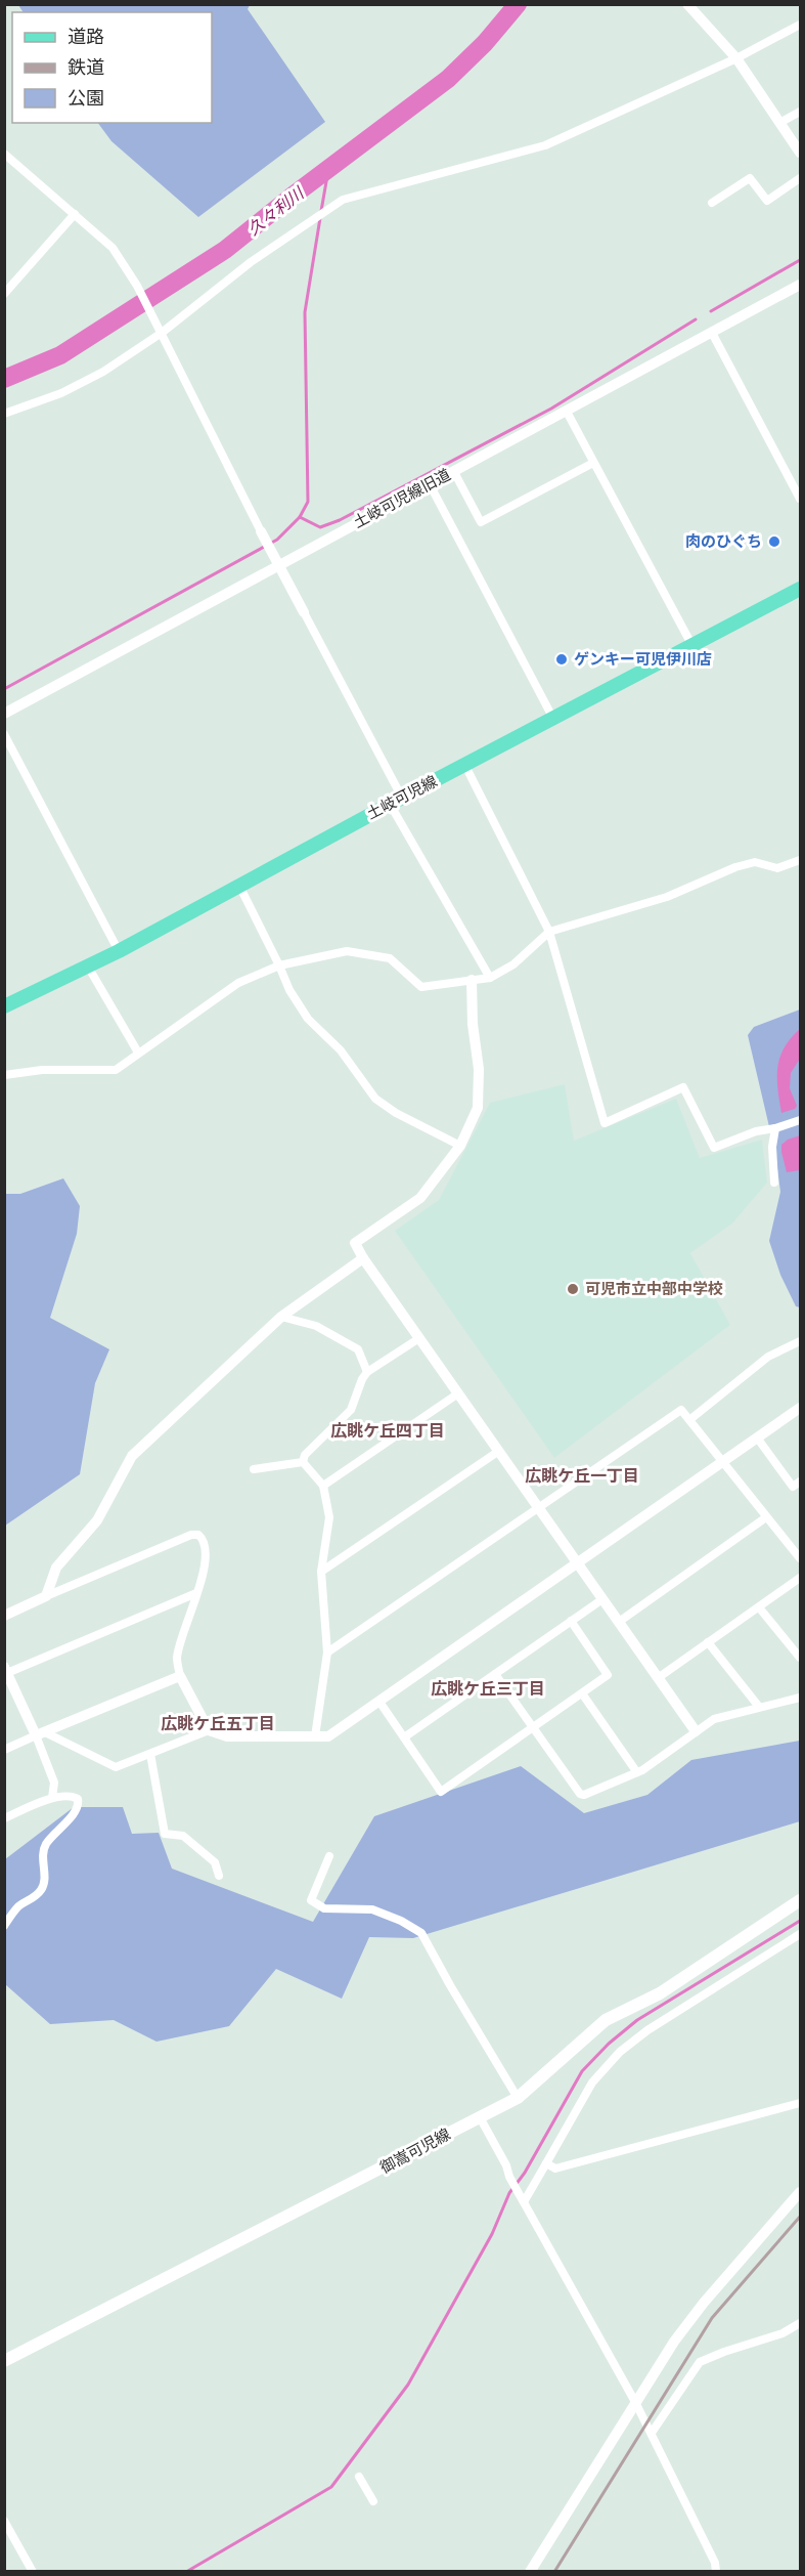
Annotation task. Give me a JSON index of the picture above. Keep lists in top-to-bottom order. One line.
{"streets":{"main road":["土岐可児線","御嵩可児線"],"street":["土岐可児線旧道"]},"districts":["広眺ケ丘四丁目","広眺ケ丘一丁目","広眺ケ丘三丁目","広眺ケ丘五丁目"],"water":["久々利川"],"places":["肉のひぐち","ゲンキー可児伊川店","可児市立中部中学校"],"legend":["道路","鉄道","公園"]}
